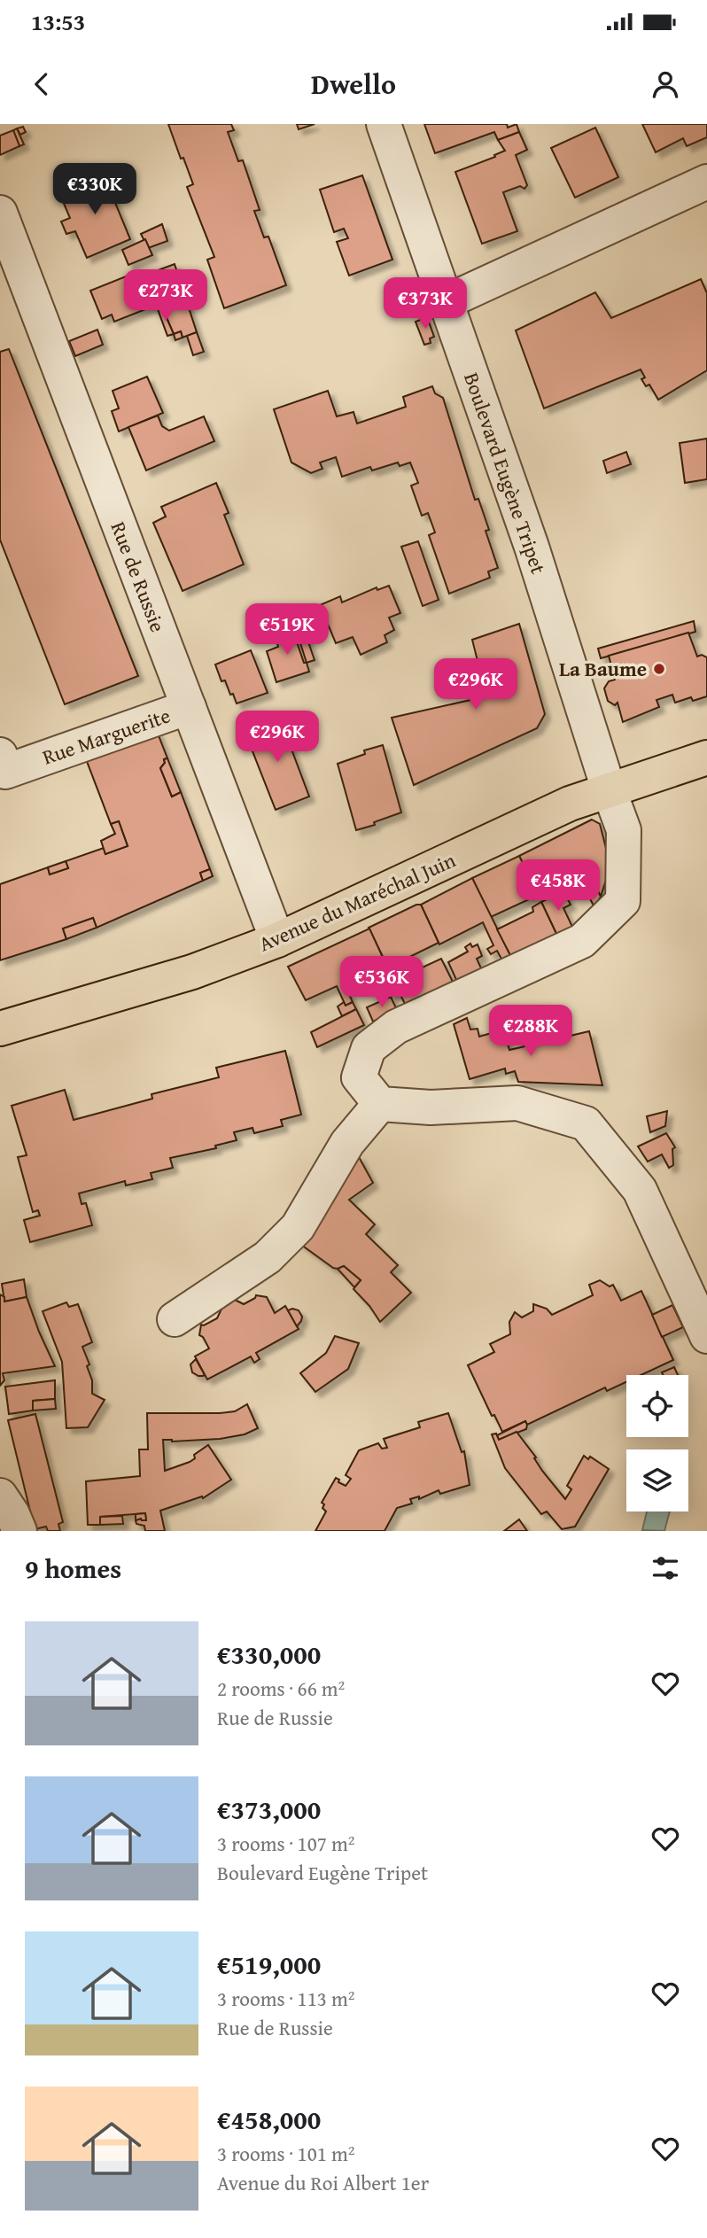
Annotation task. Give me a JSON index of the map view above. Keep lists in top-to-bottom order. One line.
{"streets":{"main road":["Avenue du Maréchal Juin"],"street":["Boulevard Eugène Tripet","Rue de Russie","Rue Marguerite"]},"crossings":[["Boulevard Eugène Tripet","Avenue du Maréchal Juin"],["Rue de Russie","Rue Marguerite"],["Rue de Russie","Avenue du Maréchal Juin"]],"places":["La Baume"],"page":{"status":"13:53","header":"Dwello","price":["€330K","€273K","€373K","€519K","€296K","€296K","€458K","€536K","€288K"],"heading":"9 homes","list":[{"name":"€330,000","note":"2 rooms · 66 m² · Rue de Russie"},{"name":"€373,000","note":"3 rooms · 107 m² · Boulevard Eugène Tripet"},{"name":"€519,000","note":"3 rooms · 113 m² · Rue de Russie"},{"name":"€458,000","note":"3 rooms · 101 m² · Avenue du Roi Albert 1er"}]}}
